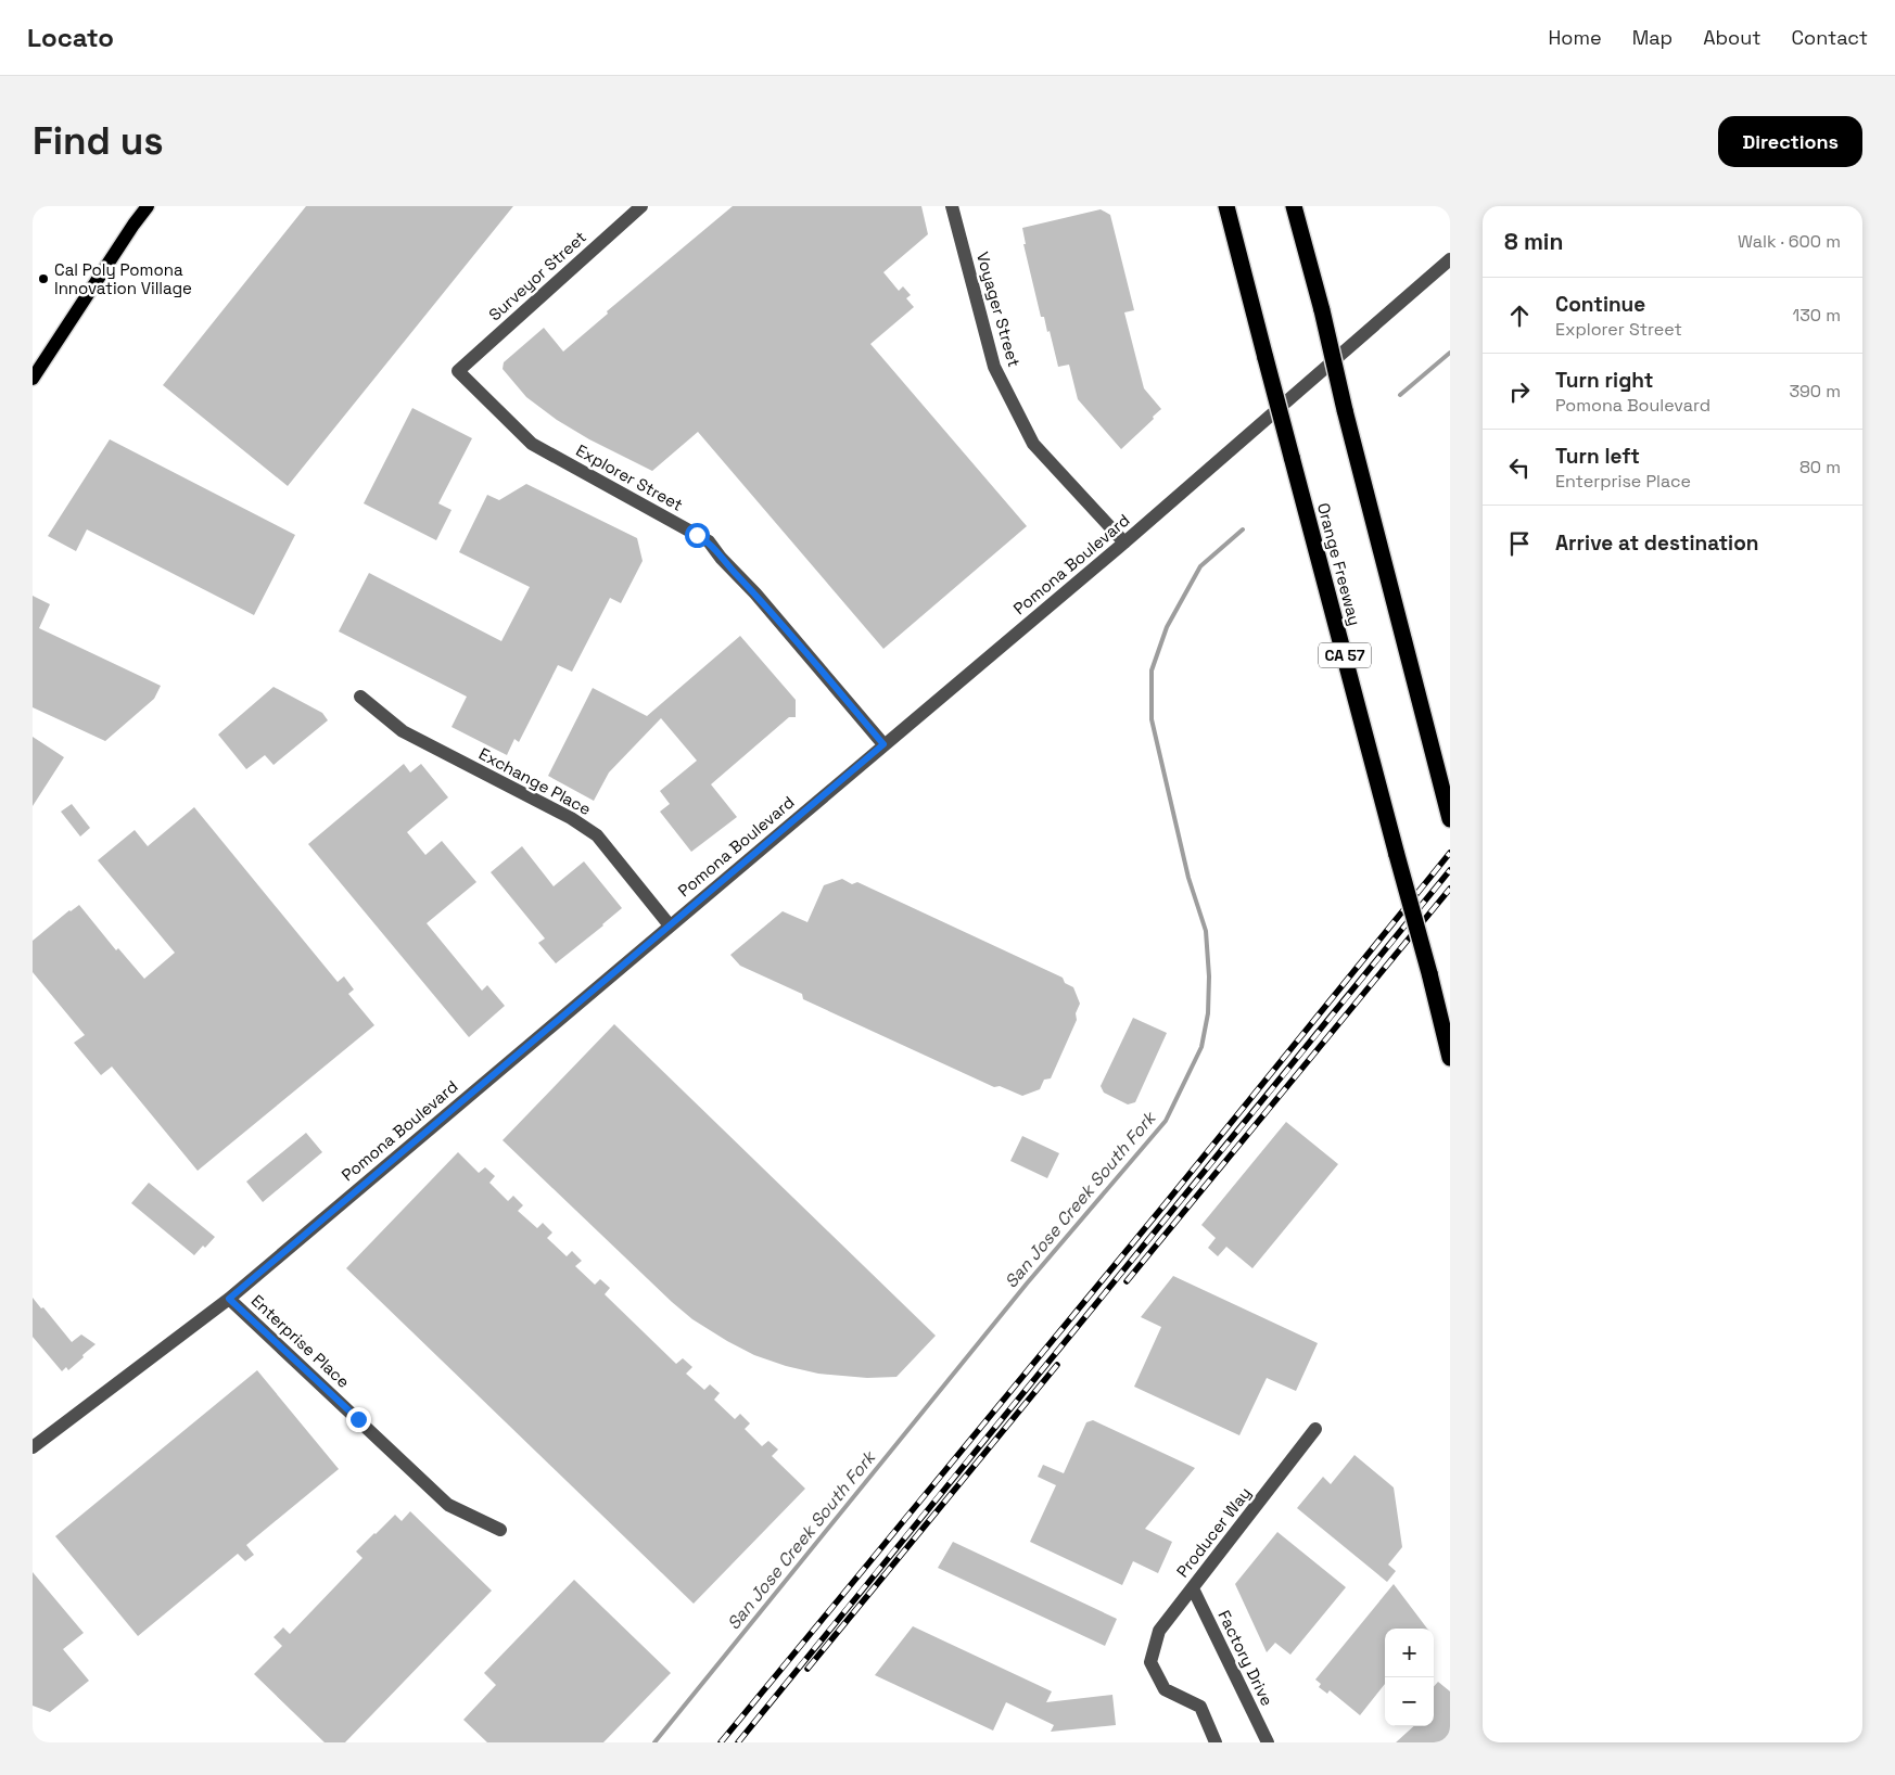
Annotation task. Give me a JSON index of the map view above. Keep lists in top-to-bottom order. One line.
{"streets":{"highway":["Orange Freeway","CA 57"],"street":["Surveyor Street","Voyager Street","Explorer Street","Pomona Boulevard","Exchange Place","Enterprise Place","Producer Way","Factory Drive"]},"crossings":[["Surveyor Street","Explorer Street"],["Voyager Street","Pomona Boulevard"],["Explorer Street","Pomona Boulevard"],["Pomona Boulevard","Exchange Place"],["Pomona Boulevard","Enterprise Place"],["Producer Way","Factory Drive"]],"water":["San Jose Creek South Fork"],"places":["Cal Poly Pomona Innovation Village"],"page":{"header":"Locato","nav":["Home","Map","About","Contact"],"buttons":"Directions","title":"Find us","heading":["8 min","Walk · 600 m"],"list":[["Continue","Explorer Street","130 m"],["Turn right","Pomona Boulevard","390 m"],["Turn left","Enterprise Place","80 m"],"Arrive at destination"],"map_buttons":["+","−"]}}
